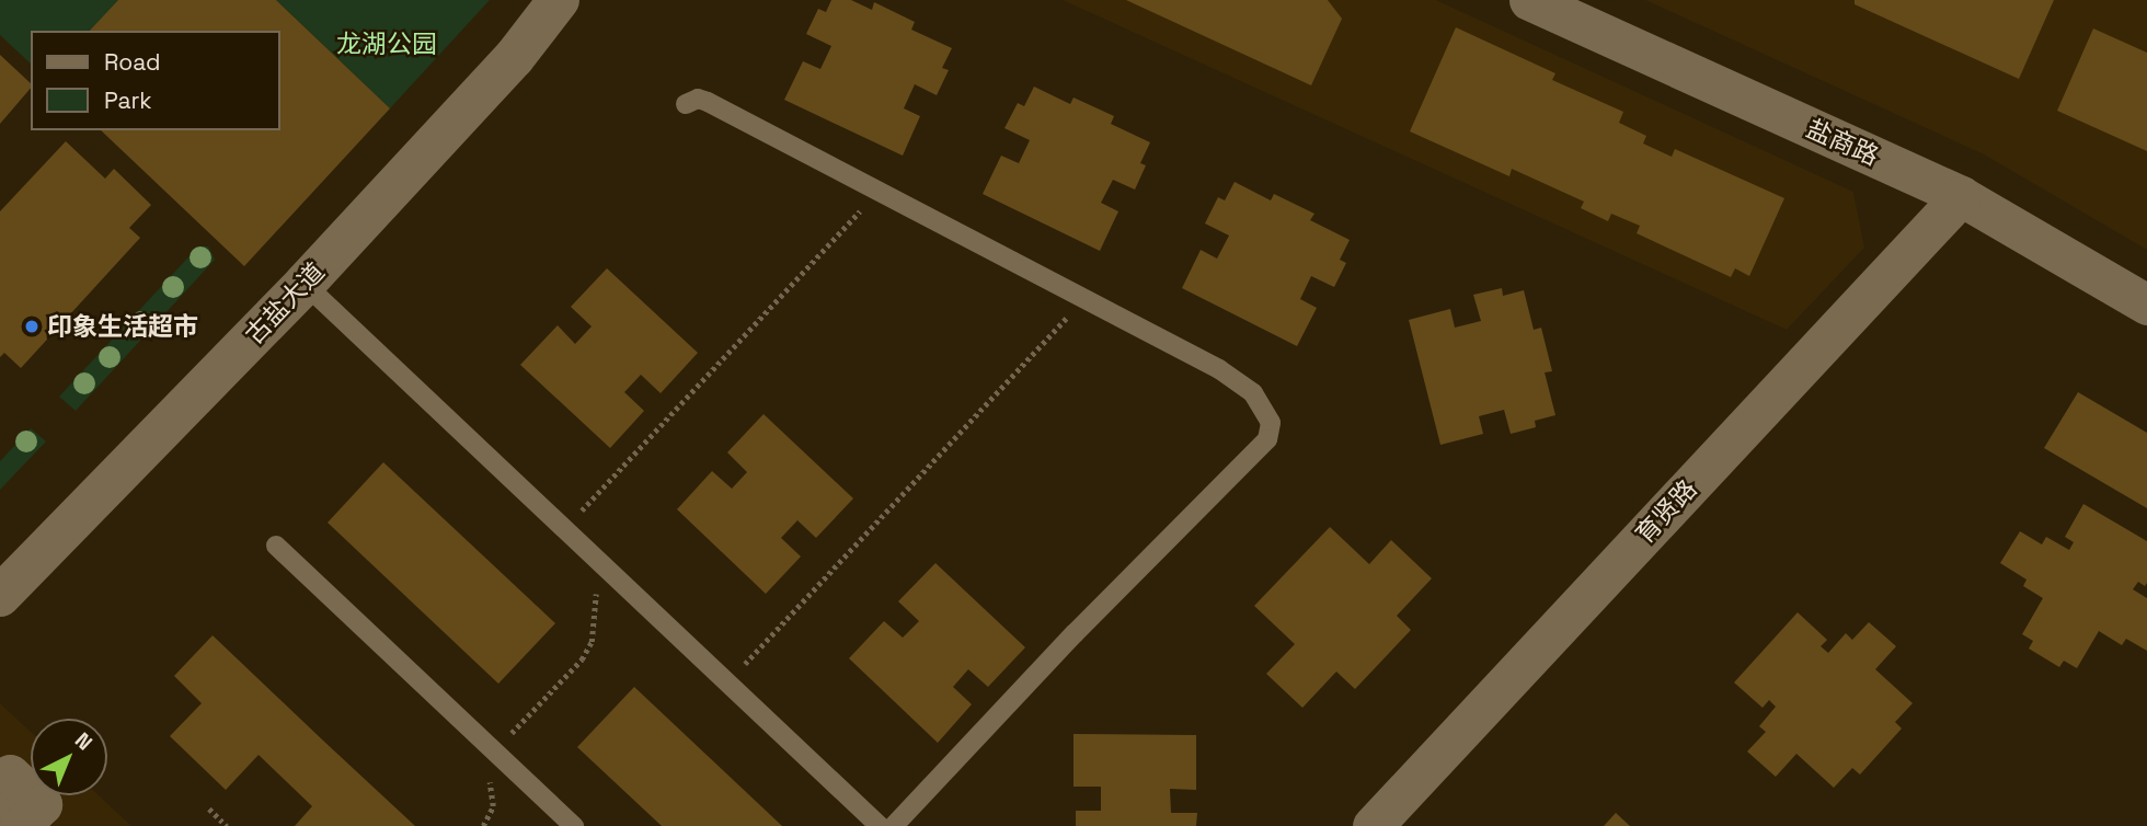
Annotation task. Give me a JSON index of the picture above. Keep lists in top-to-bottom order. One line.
{"streets":{"street":["盐商路","古盐大道","育贤路"]},"crossings":[["盐商路","育贤路"]],"parks":["龙湖公园"],"places":["印象生活超市"],"legend":["Road","Park"],"north":"top right"}
